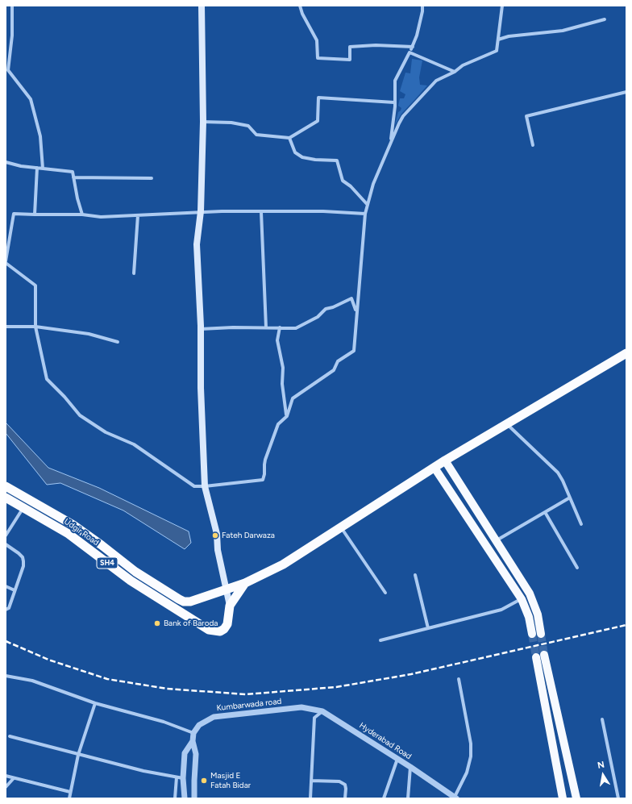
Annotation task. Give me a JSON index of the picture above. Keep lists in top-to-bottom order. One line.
{"streets":{"highway":["Udgir Road","SH4"],"street":["Kumbarwada road","Hyderabad Road"]},"crossings":[["Kumbarwada road","Hyderabad Road"]],"places":["Fateh Darwaza","Bank of Baroda","Masjid E Fatah Bidar"],"north":"top"}
